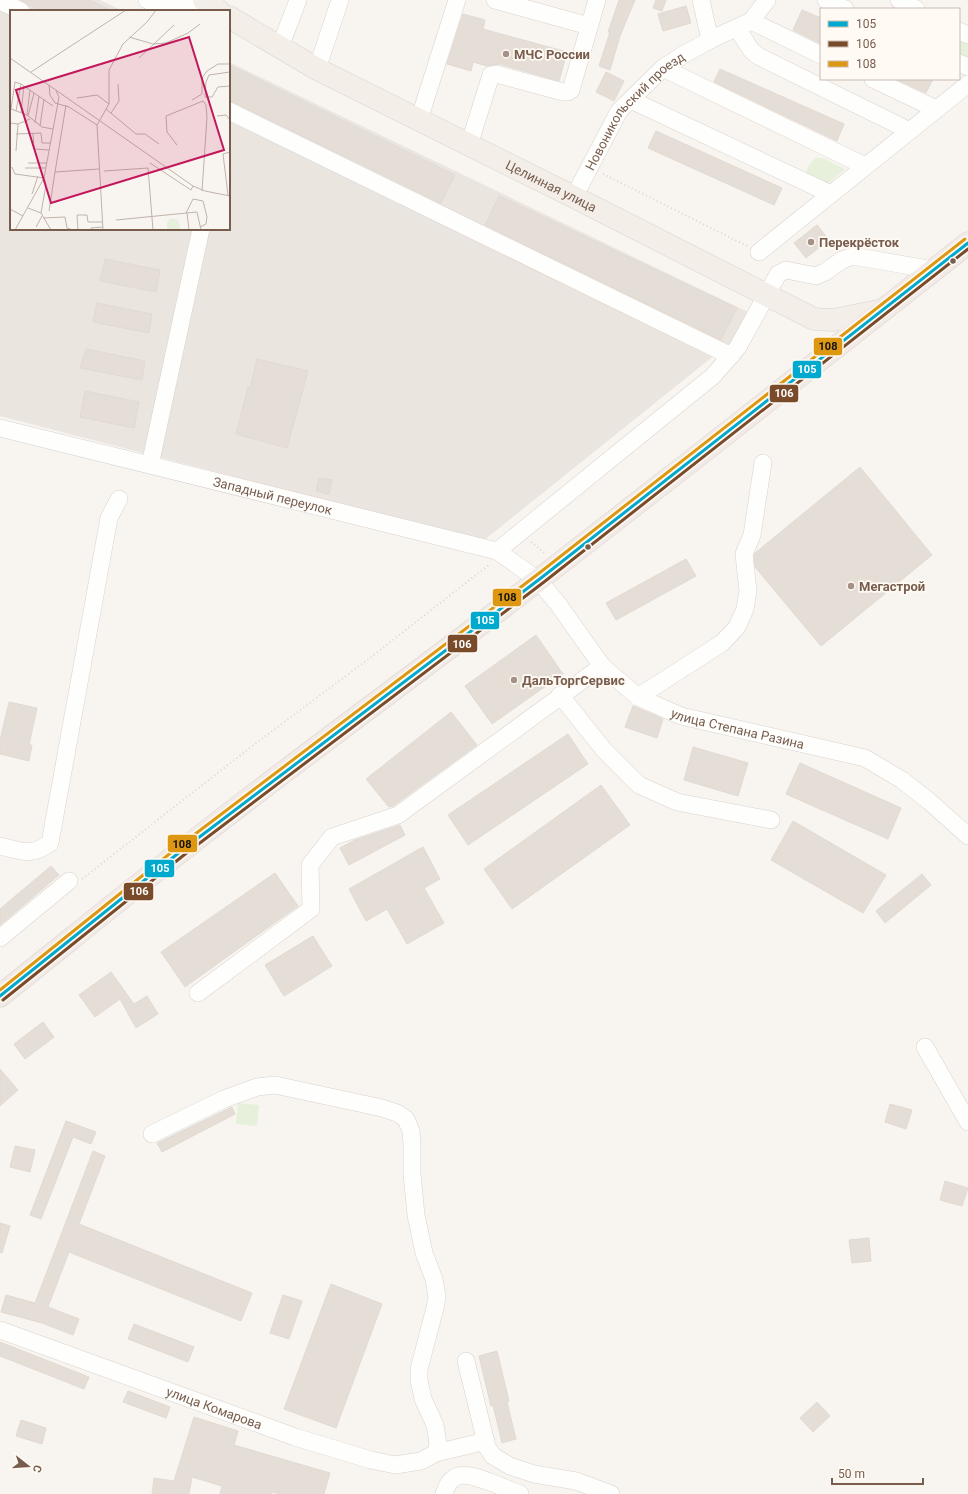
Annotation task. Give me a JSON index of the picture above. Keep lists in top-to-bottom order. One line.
{"streets":{"main road":["Целинная улица"],"street":["Новоникольский проезд","Западный переулок","улица Степана Разина","улица Комарова"]},"crossings":[["Новоникольский проезд","Целинная улица"],["Западный переулок","улица Степана Разина"]],"places":["МЧС России","Перекрёсток","Мегастрой","ДальТоргСервис"],"lines":["transit line 108","transit line 105","transit line 106"],"legend":["105","106","108"],"scale_bar":"50 m","north":"right"}
